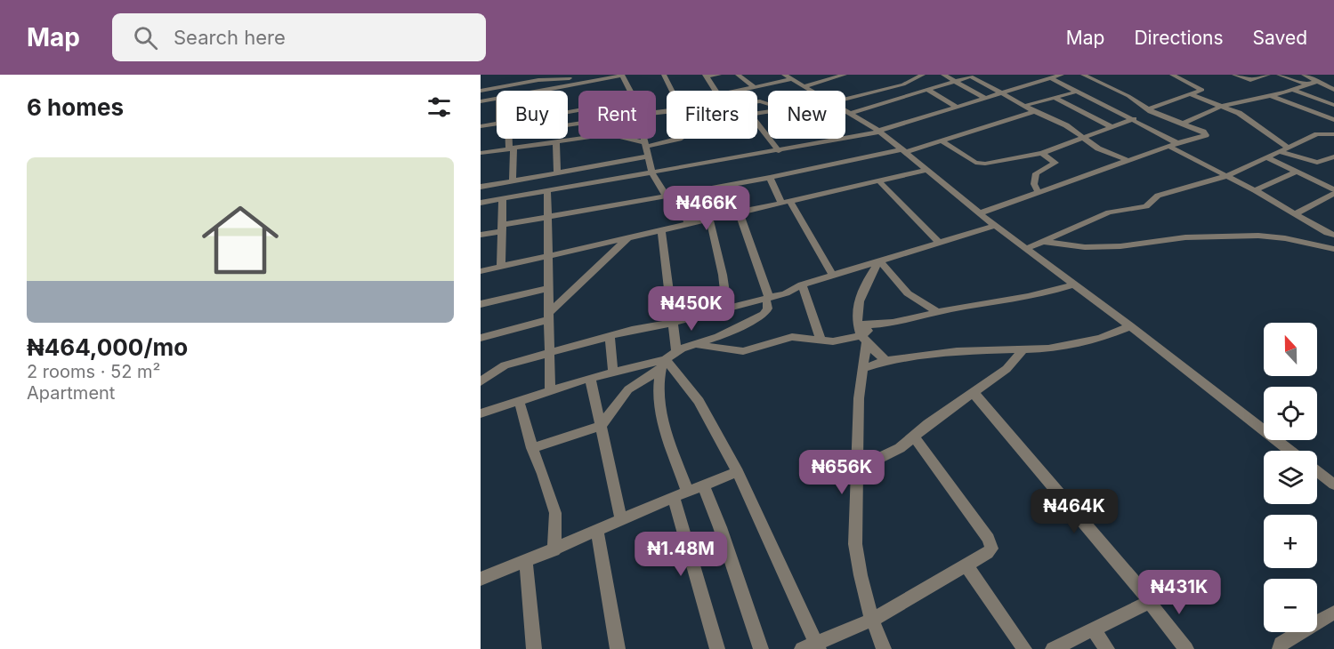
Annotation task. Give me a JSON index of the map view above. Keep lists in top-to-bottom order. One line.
{"north":"top","page":{"header":"Map","search":"Search here","nav":["Map","Directions","Saved"],"heading":"6 homes","chip":["Buy","Rent","Filters","New"],"list":[{"name":"₦464,000/mo","note":"2 rooms · 52 m² · Apartment"}],"price":["₦466K","₦450K","₦656K","₦464K","₦1.48M","₦431K"],"map_buttons":["+","−"]}}
